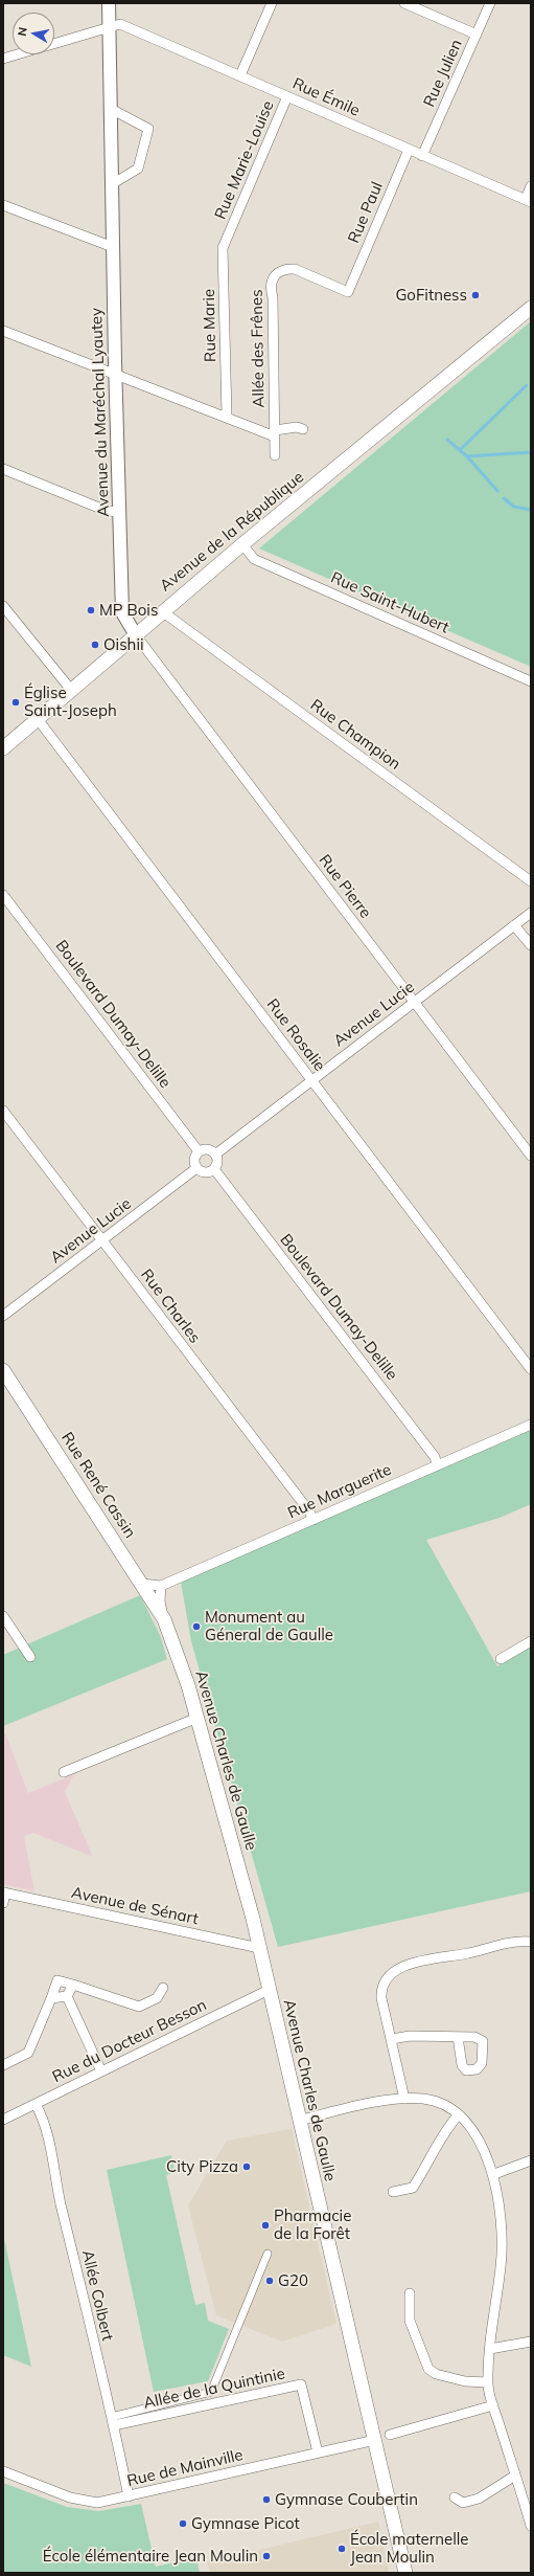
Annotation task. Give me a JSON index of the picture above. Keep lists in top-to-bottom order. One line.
{"streets":{"main road":["Avenue de la République","Rue René Cassin","Avenue Charles de Gaulle"],"street":["Rue Julien","Rue Émile","Rue Marie-Louise","Rue Paul","Rue Marie","Allée des Frênes","Avenue du Maréchal Lyautey","Rue Saint-Hubert","Rue Champion","Rue Pierre","Boulevard Dumay-Delille","Avenue Lucie","Rue Rosalie","Rue Charles","Rue Marguerite","Avenue de Sénart","Rue du Docteur Besson","Allée Colbert","Allée de la Quintinie","Rue de Mainville"]},"crossings":[["Rue Julien","Rue Émile"],["Rue Émile","Rue Marie-Louise"],["Rue Émile","Rue Paul"],["Rue Émile","Avenue du Maréchal Lyautey"],["Rue Marie-Louise","Rue Marie"],["Rue Paul","Allée des Frênes"],["Avenue du Maréchal Lyautey","Avenue de la République"],["Avenue du Maréchal Lyautey","Rue Pierre"],["Avenue de la République","Rue Saint-Hubert"],["Avenue de la République","Rue Champion"],["Avenue de la République","Rue Pierre"],["Avenue de la République","Rue Rosalie"],["Rue Pierre","Avenue Lucie"],["Boulevard Dumay-Delille","Avenue Lucie"],["Boulevard Dumay-Delille","Rue Marguerite"],["Avenue Lucie","Rue Rosalie"],["Avenue Lucie","Rue Charles"],["Rue Charles","Rue Marguerite"],["Rue René Cassin","Rue Marguerite"],["Rue René Cassin","Avenue Charles de Gaulle"],["Avenue Charles de Gaulle","Avenue de Sénart"],["Avenue Charles de Gaulle","Rue du Docteur Besson"],["Avenue Charles de Gaulle","Rue de Mainville"],["Rue du Docteur Besson","Allée Colbert"],["Allée Colbert","Allée de la Quintinie"],["Allée Colbert","Rue de Mainville"],["Allée de la Quintinie","Rue de Mainville"]],"places":["GoFitness","MP Bois","Oishii","Église Saint-Joseph","Monument au Géneral de Gaulle","City Pizza","Pharmacie de la Forêt","G20","Gymnase Coubertin","Gymnase Picot","École maternelle Jean Moulin","École élémentaire Jean Moulin"],"north":"left"}
